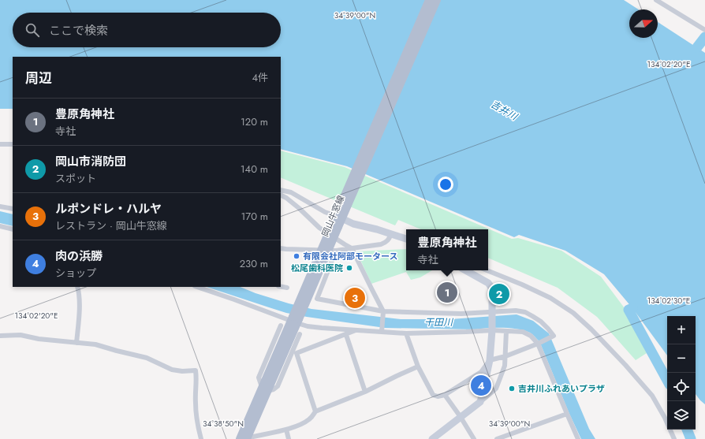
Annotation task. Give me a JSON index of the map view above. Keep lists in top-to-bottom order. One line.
{"streets":{"main road":["岡山牛窓線"]},"water":["吉井川","干田川"],"places":["有限会社阿部モータース","松尾歯科医院","吉井川ふれあいプラザ"],"north":"right","page":{"search":"ここで検索","heading":["周辺","4件"],"list":[{"mark":"1","name":"豊原角神社","note":"寺社","value":"120 m"},{"mark":"2","name":"岡山市消防団","note":"スポット","value":"140 m"},{"mark":"3","name":"ルポンドレ・ハルヤ","note":"レストラン · 岡山牛窓線","value":"170 m"},{"mark":"4","name":"肉の浜勝","note":"ショップ","value":"230 m"}],"popup":["豊原角神社","寺社"],"pins":["1","2","3","4"],"map_buttons":["+","−"]},"coordinates":["34°39'00\"N","134°02'20\"E","134°02'30\"E","34°38'50\"N"]}
